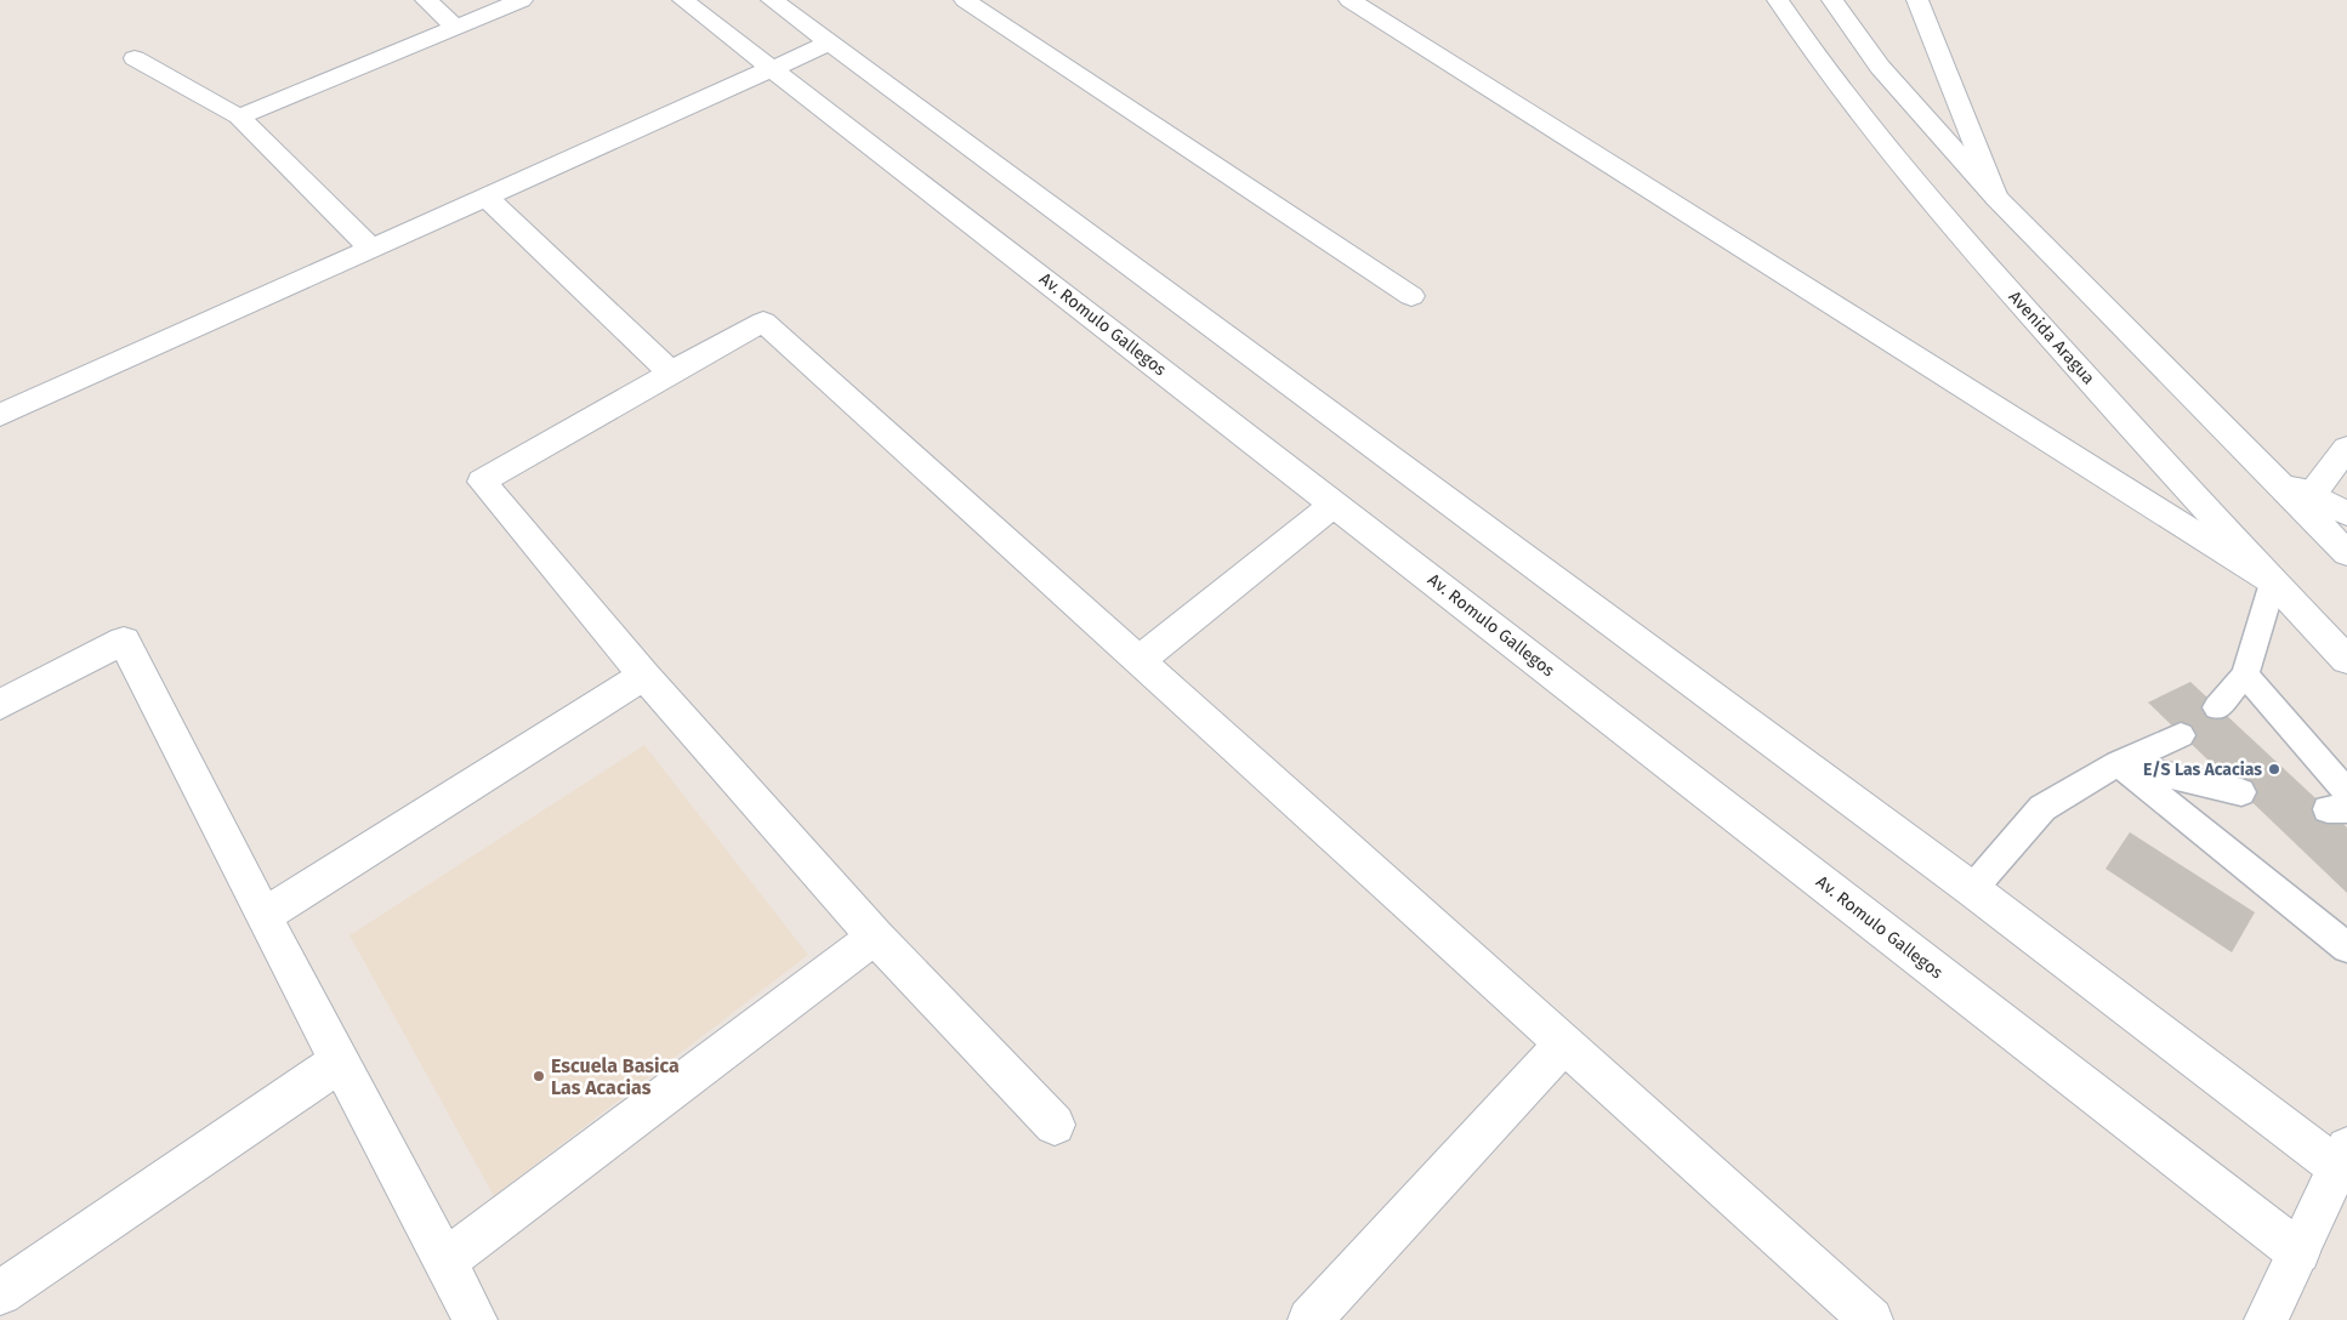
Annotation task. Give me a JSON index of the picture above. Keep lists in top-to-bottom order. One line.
{"streets":{"street":["Av. Romulo Gallegos","Avenida Aragua"]},"places":["E/S Las Acacias","Escuela Basica Las Acacias"]}
